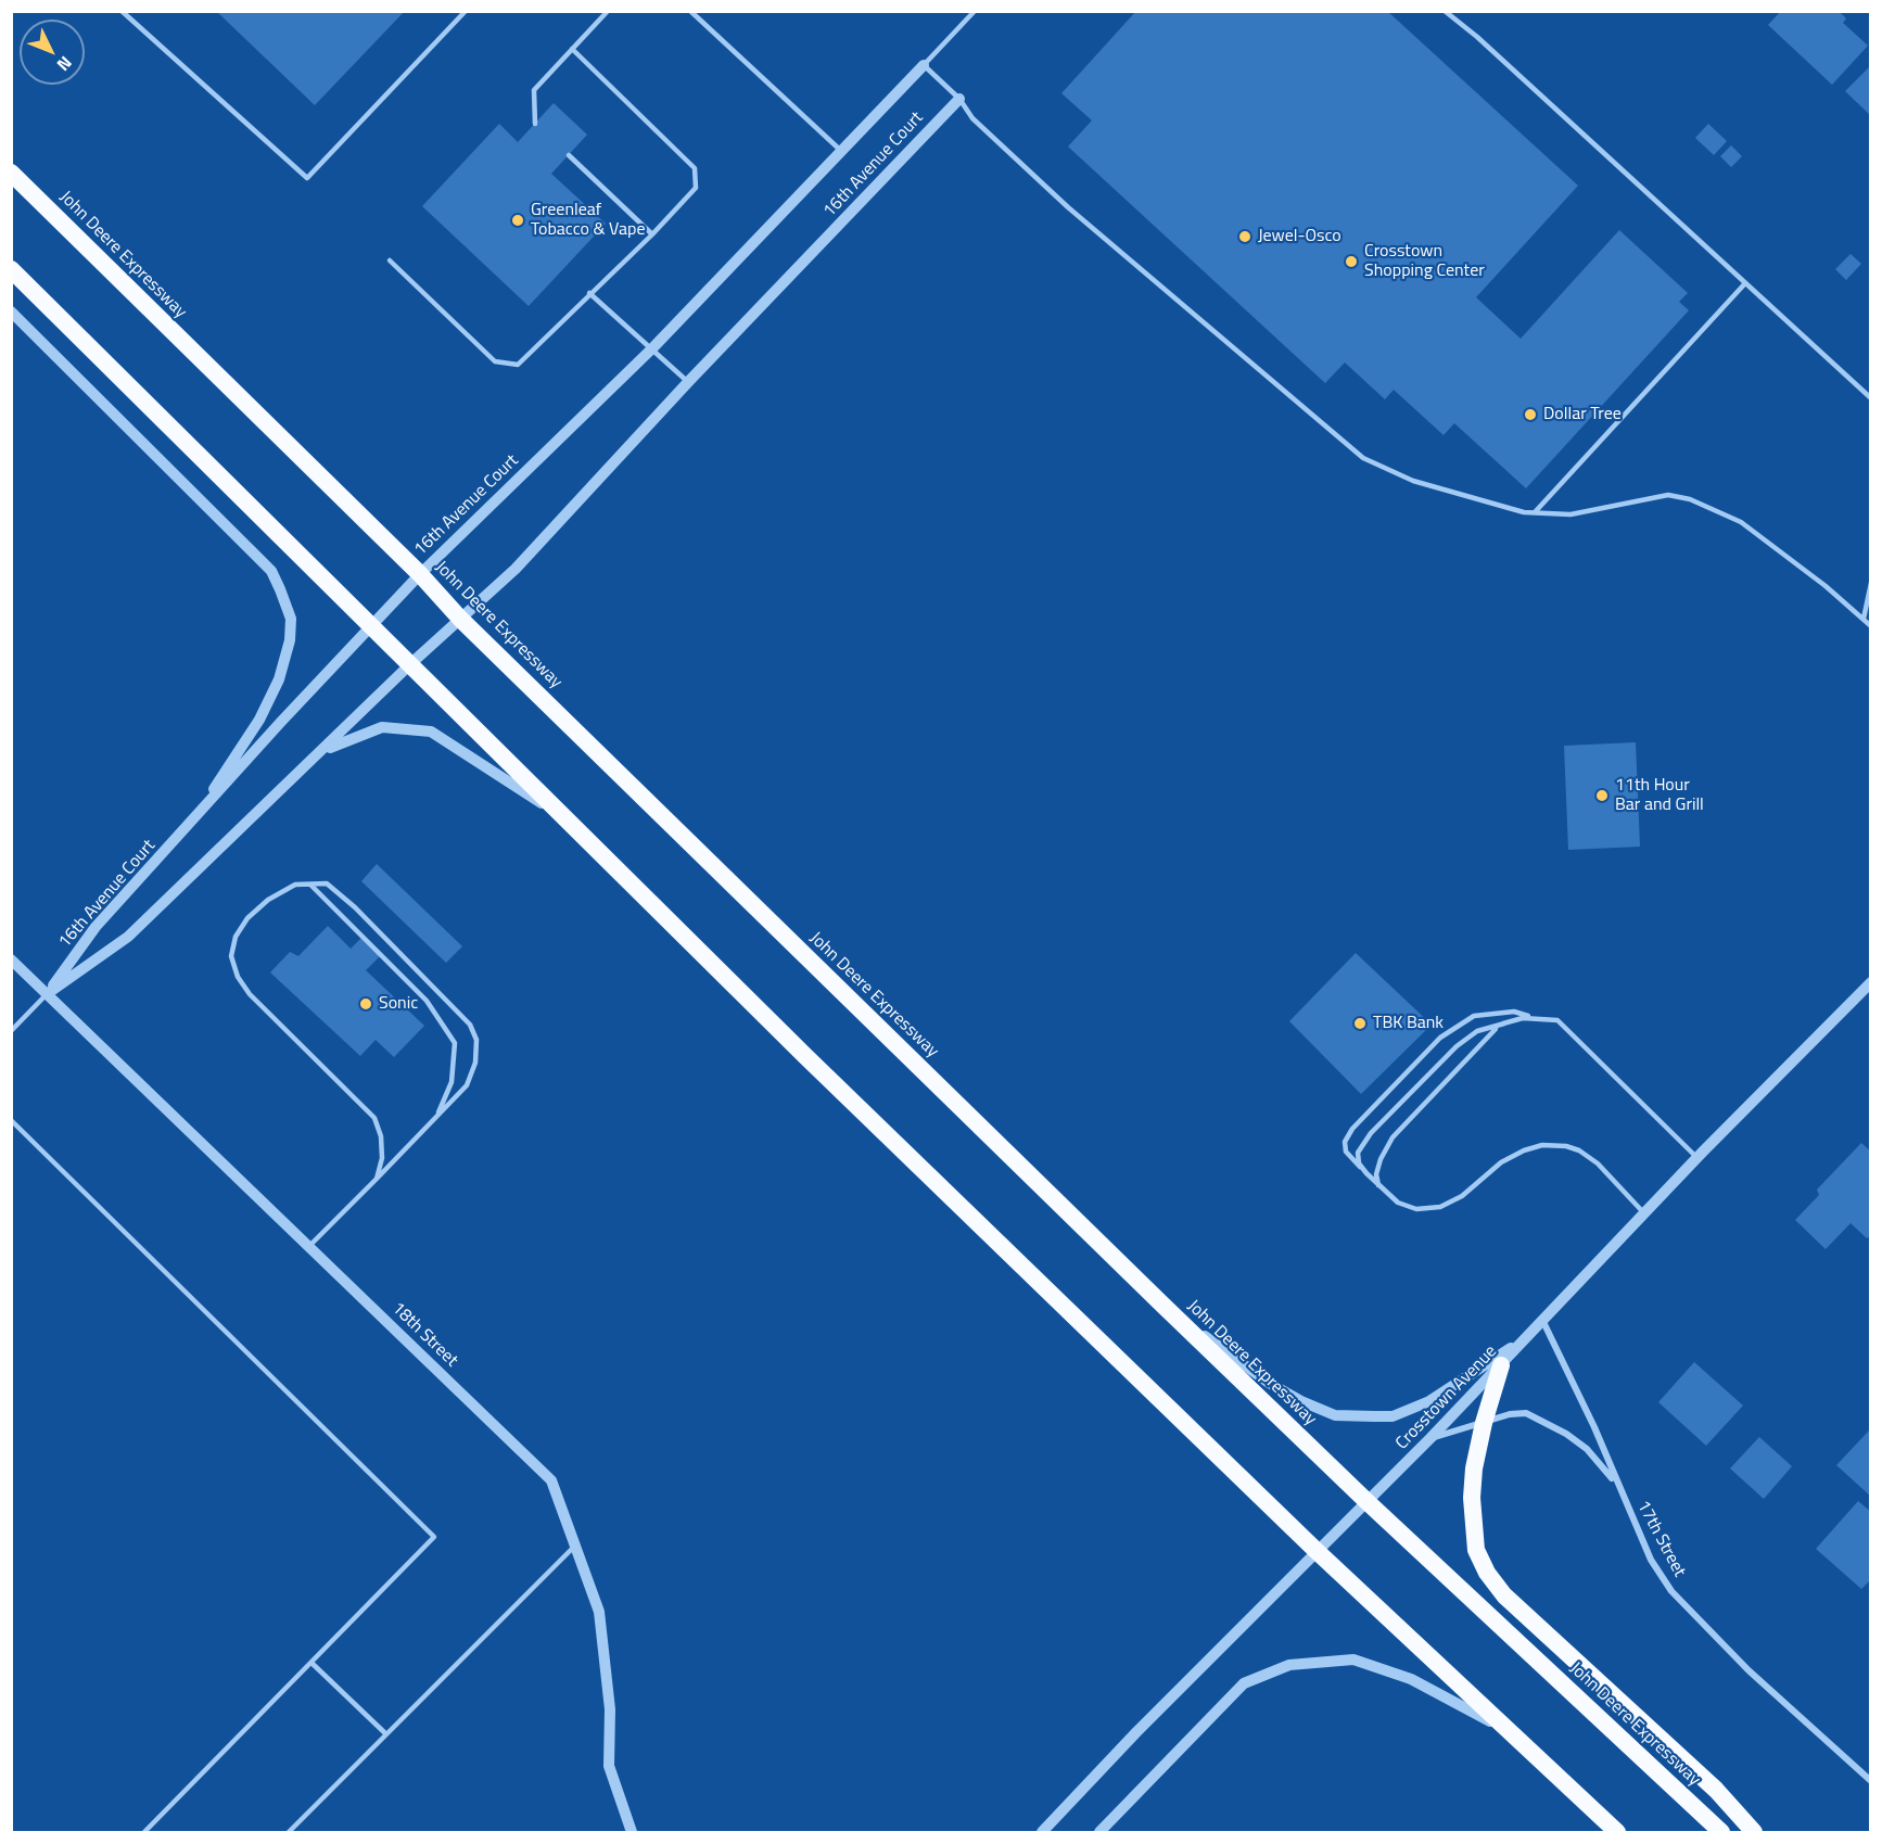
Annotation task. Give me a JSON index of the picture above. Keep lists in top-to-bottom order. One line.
{"streets":{"highway":["John Deere Expressway"],"street":["16th Avenue Court","18th Street","Crosstown Avenue","17th Street"]},"crossings":[["16th Avenue Court","John Deere Expressway"],["16th Avenue Court","18th Street"],["John Deere Expressway","Crosstown Avenue"],["Crosstown Avenue","17th Street"]],"places":["Greenleaf Tobacco & Vape","Jewel-Osco","Crosstown Shopping Center","Dollar Tree","11th Hour Bar and Grill","Sonic","TBK Bank"],"north":"bottom right"}
